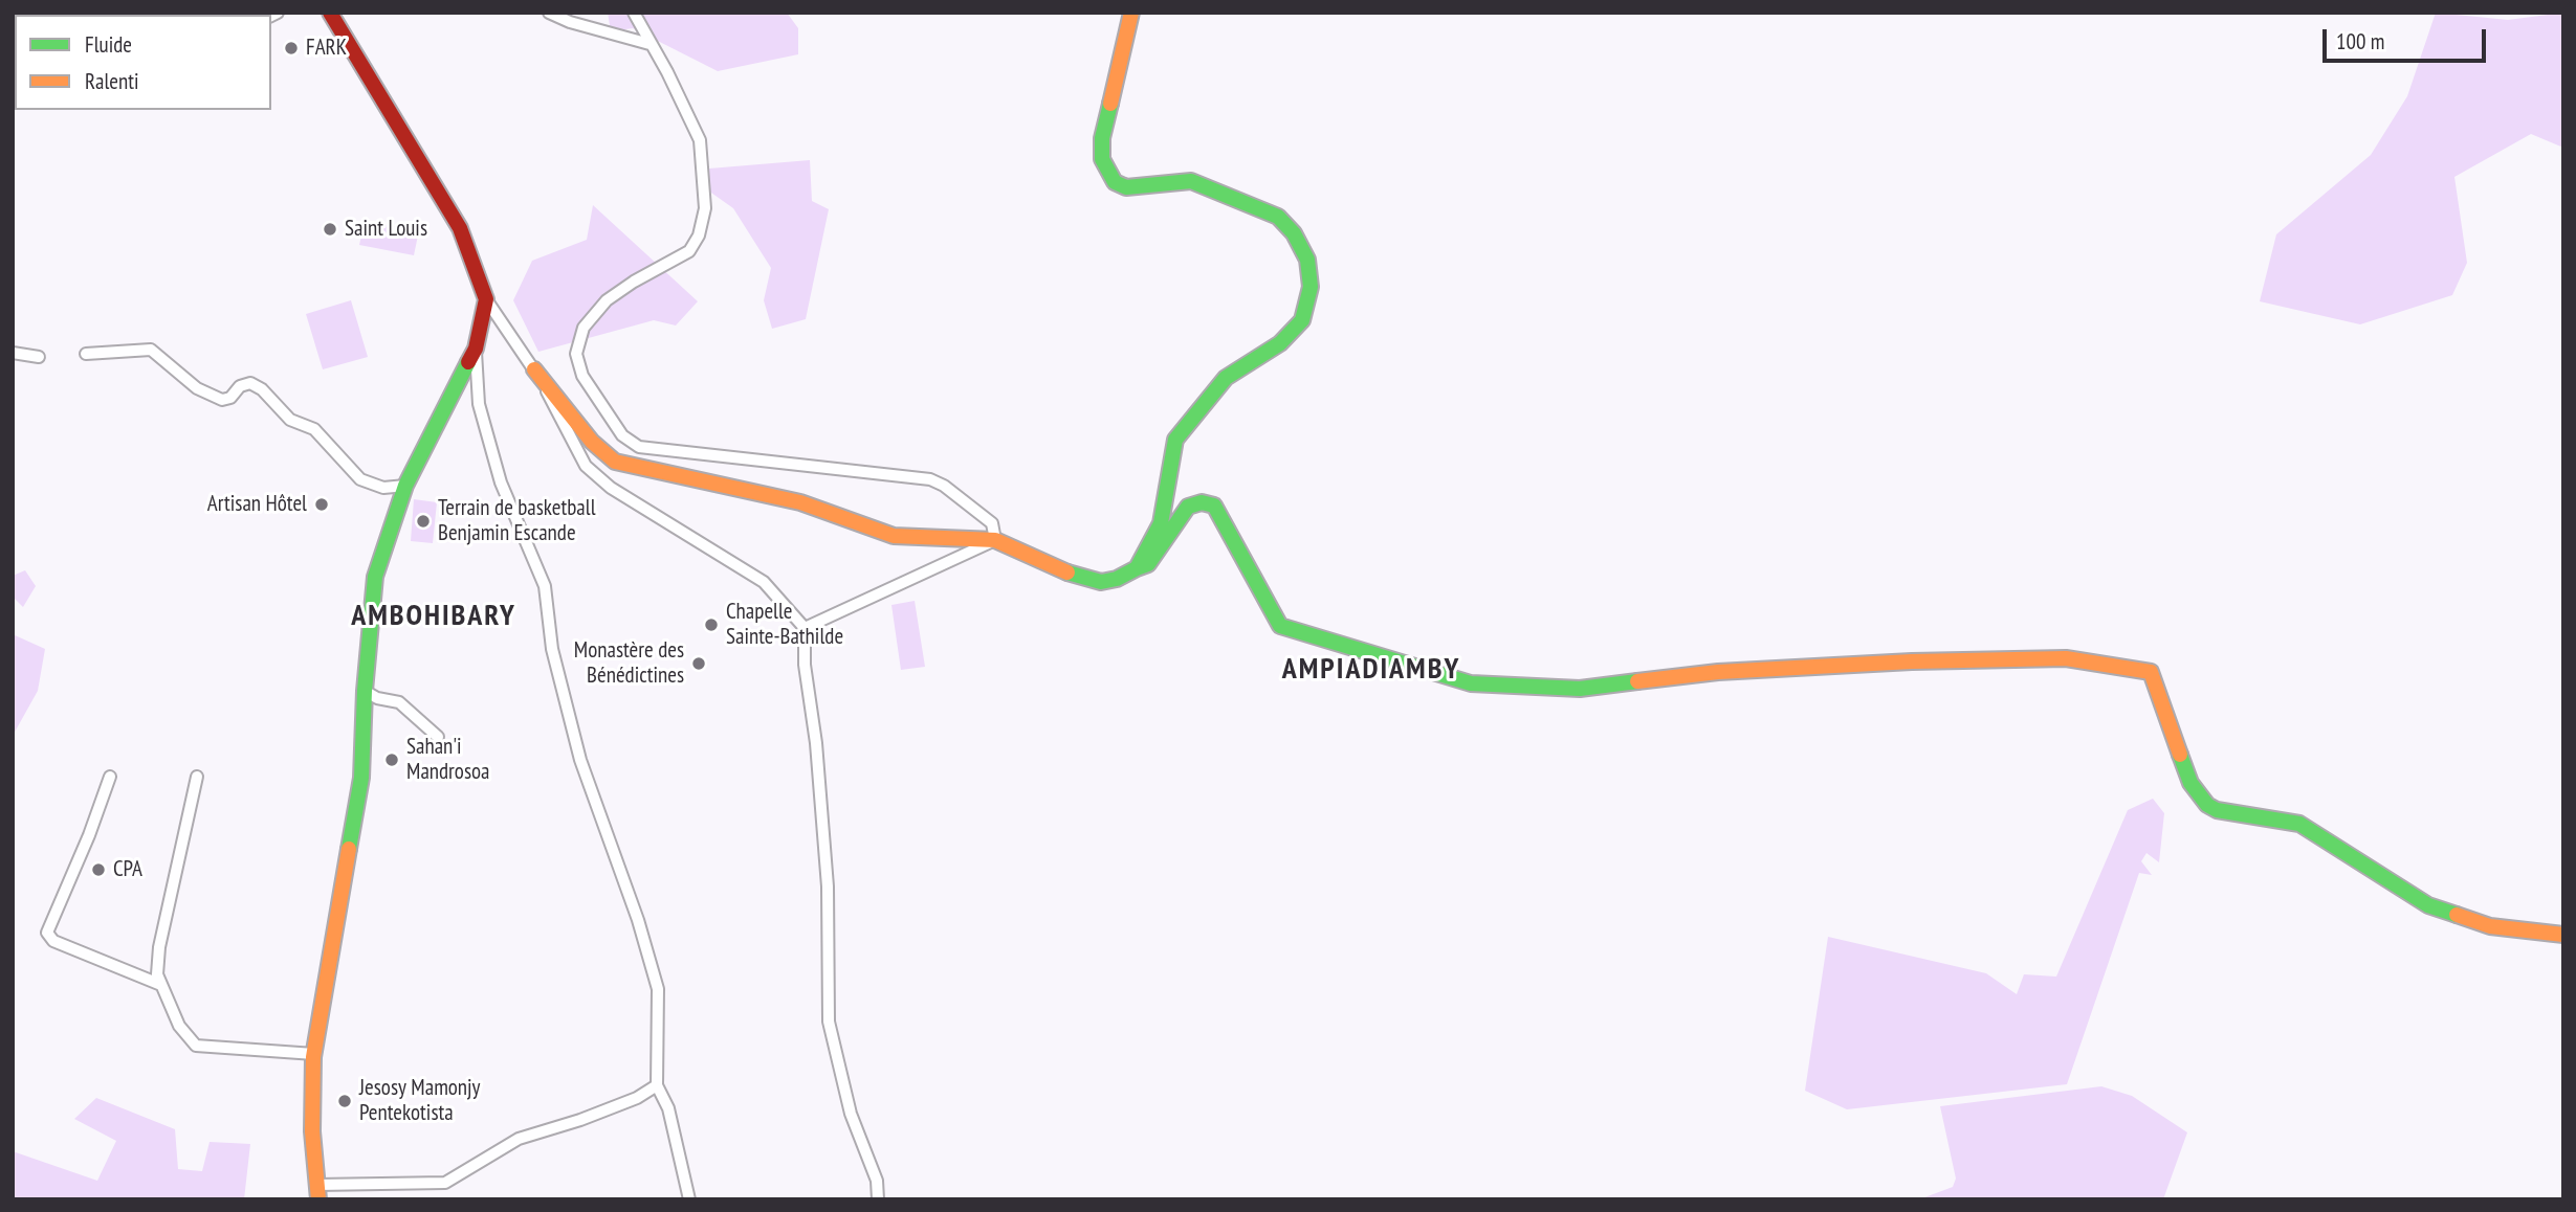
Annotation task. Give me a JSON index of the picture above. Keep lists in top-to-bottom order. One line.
{"districts":["AMBOHIBARY","AMPIADIAMBY"],"places":["FARK","Saint Louis","Artisan Hôtel","Terrain de basketball Benjamin Escande","Chapelle Sainte-Bathilde","Monastère des Bénédictines","Sahan'i Mandrosoa","CPA","Jesosy Mamonjy Pentekotista"],"legend":["Fluide","Ralenti"],"scale_bar":"100 m"}
